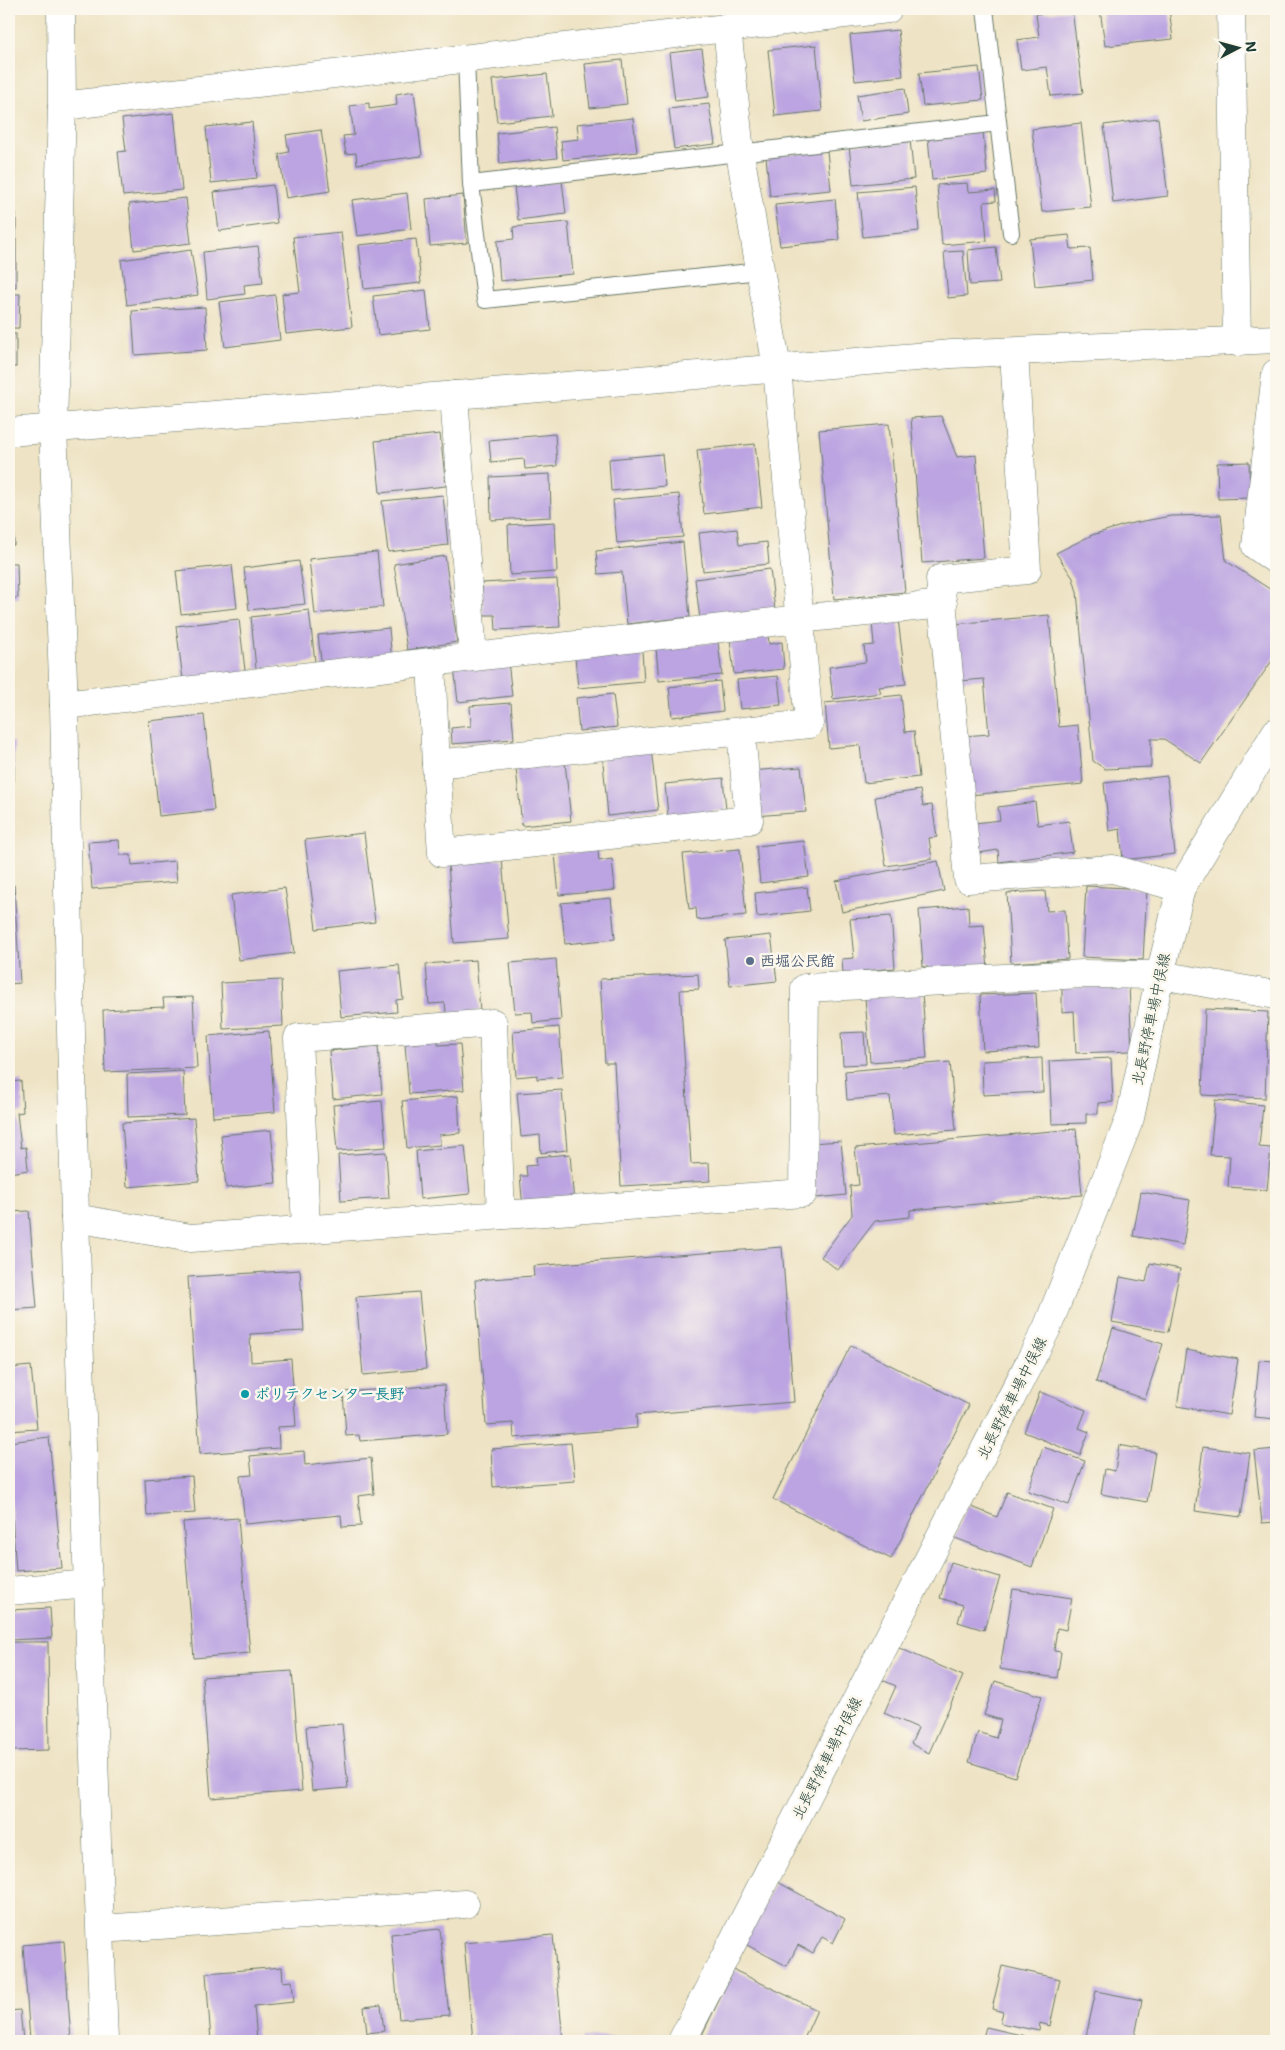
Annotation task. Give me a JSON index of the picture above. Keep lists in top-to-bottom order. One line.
{"streets":{"street":["北長野停車場中俣線"]},"places":["西堀公民館","ポリテクセンター長野"],"north":"right"}
